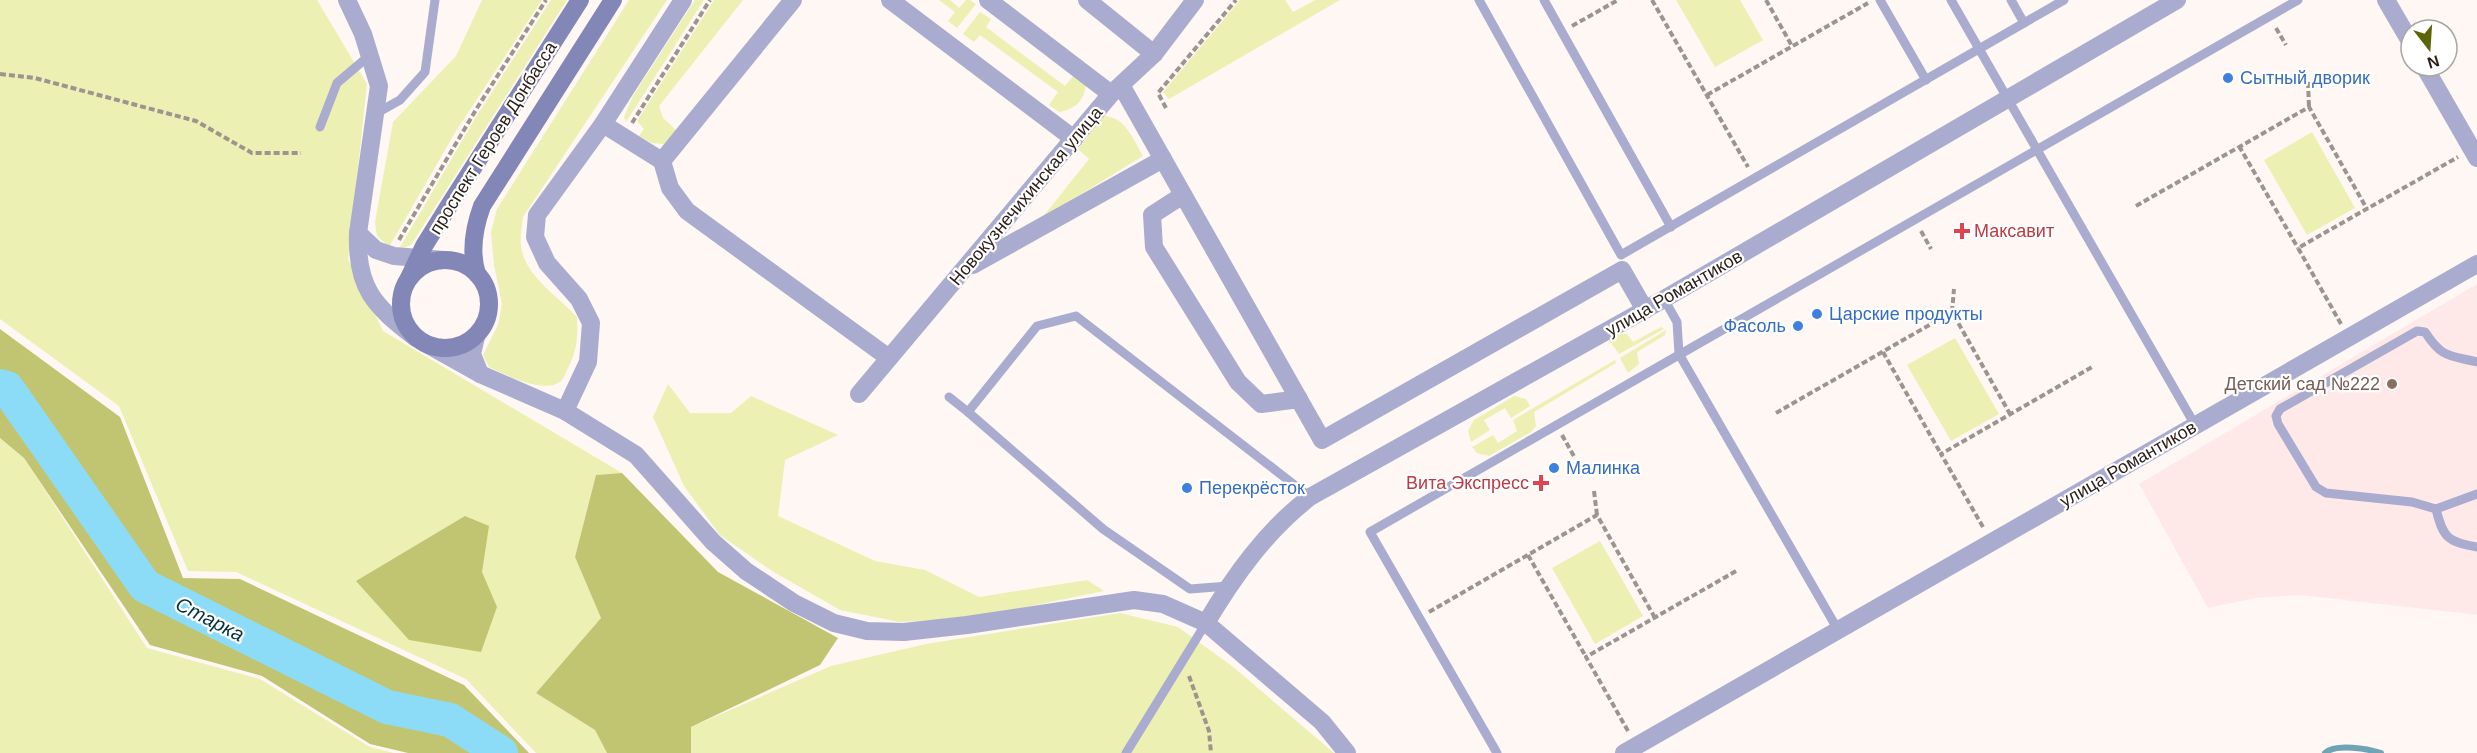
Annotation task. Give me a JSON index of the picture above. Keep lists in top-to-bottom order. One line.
{"streets":{"street":["проспект Героев Донбасса","Новокузнечихинская улица","улица Романтиков"]},"water":["Старка"],"places":{"other":["Сытный дворик","Царские продукты","Фасоль","Детский сад №222","Малинка","Перекрёсток"],"health":["Максавит","Вита Экспресс"]},"north":"bottom"}
